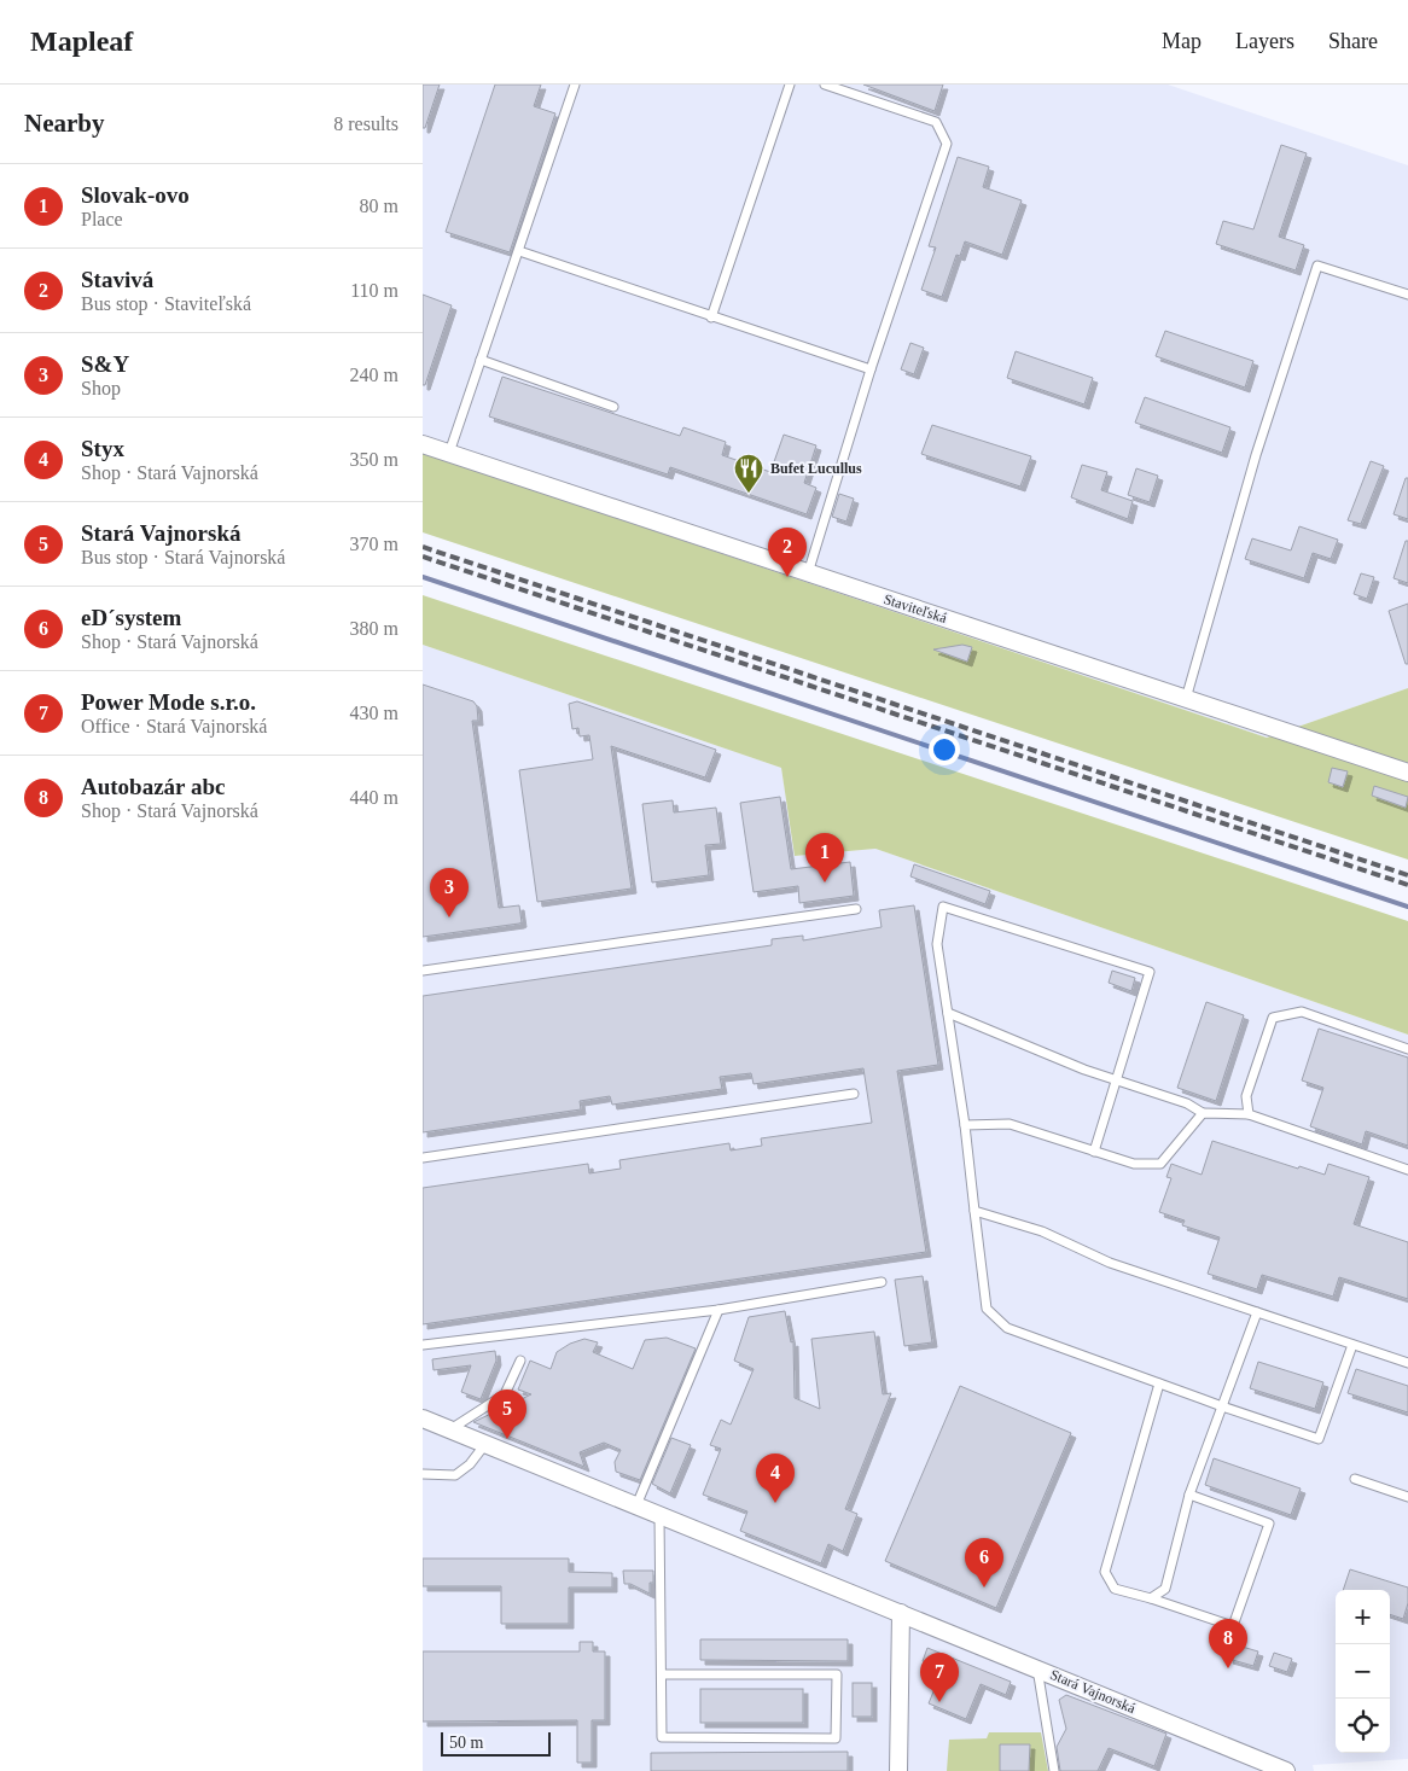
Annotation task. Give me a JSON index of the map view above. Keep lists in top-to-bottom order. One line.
{"streets":{"street":["Staviteľská","Stará Vajnorská"]},"places":{"restaurant":["Bufet Lucullus"]},"scale_bar":"50 m","page":{"header":"Mapleaf","nav":["Map","Layers","Share"],"heading":["Nearby","8 results"],"list":[{"mark":"1","name":"Slovak-ovo","note":"Place","value":"80 m"},{"mark":"2","name":"Stavivá","note":"Bus stop · Staviteľská","value":"110 m"},{"mark":"3","name":"S&Y","note":"Shop","value":"240 m"},{"mark":"4","name":"Styx","note":"Shop · Stará Vajnorská","value":"350 m"},{"mark":"5","name":"Stará Vajnorská","note":"Bus stop · Stará Vajnorská","value":"370 m"},{"mark":"6","name":"eD´system","note":"Shop · Stará Vajnorská","value":"380 m"},{"mark":"7","name":"Power Mode s.r.o.","note":"Office · Stará Vajnorská","value":"430 m"},{"mark":"8","name":"Autobazár abc","note":"Shop · Stará Vajnorská","value":"440 m"}],"pins":["2","1","3","5","4","6","8","7"],"map_buttons":["+","−"],"scale":"50 m"}}
